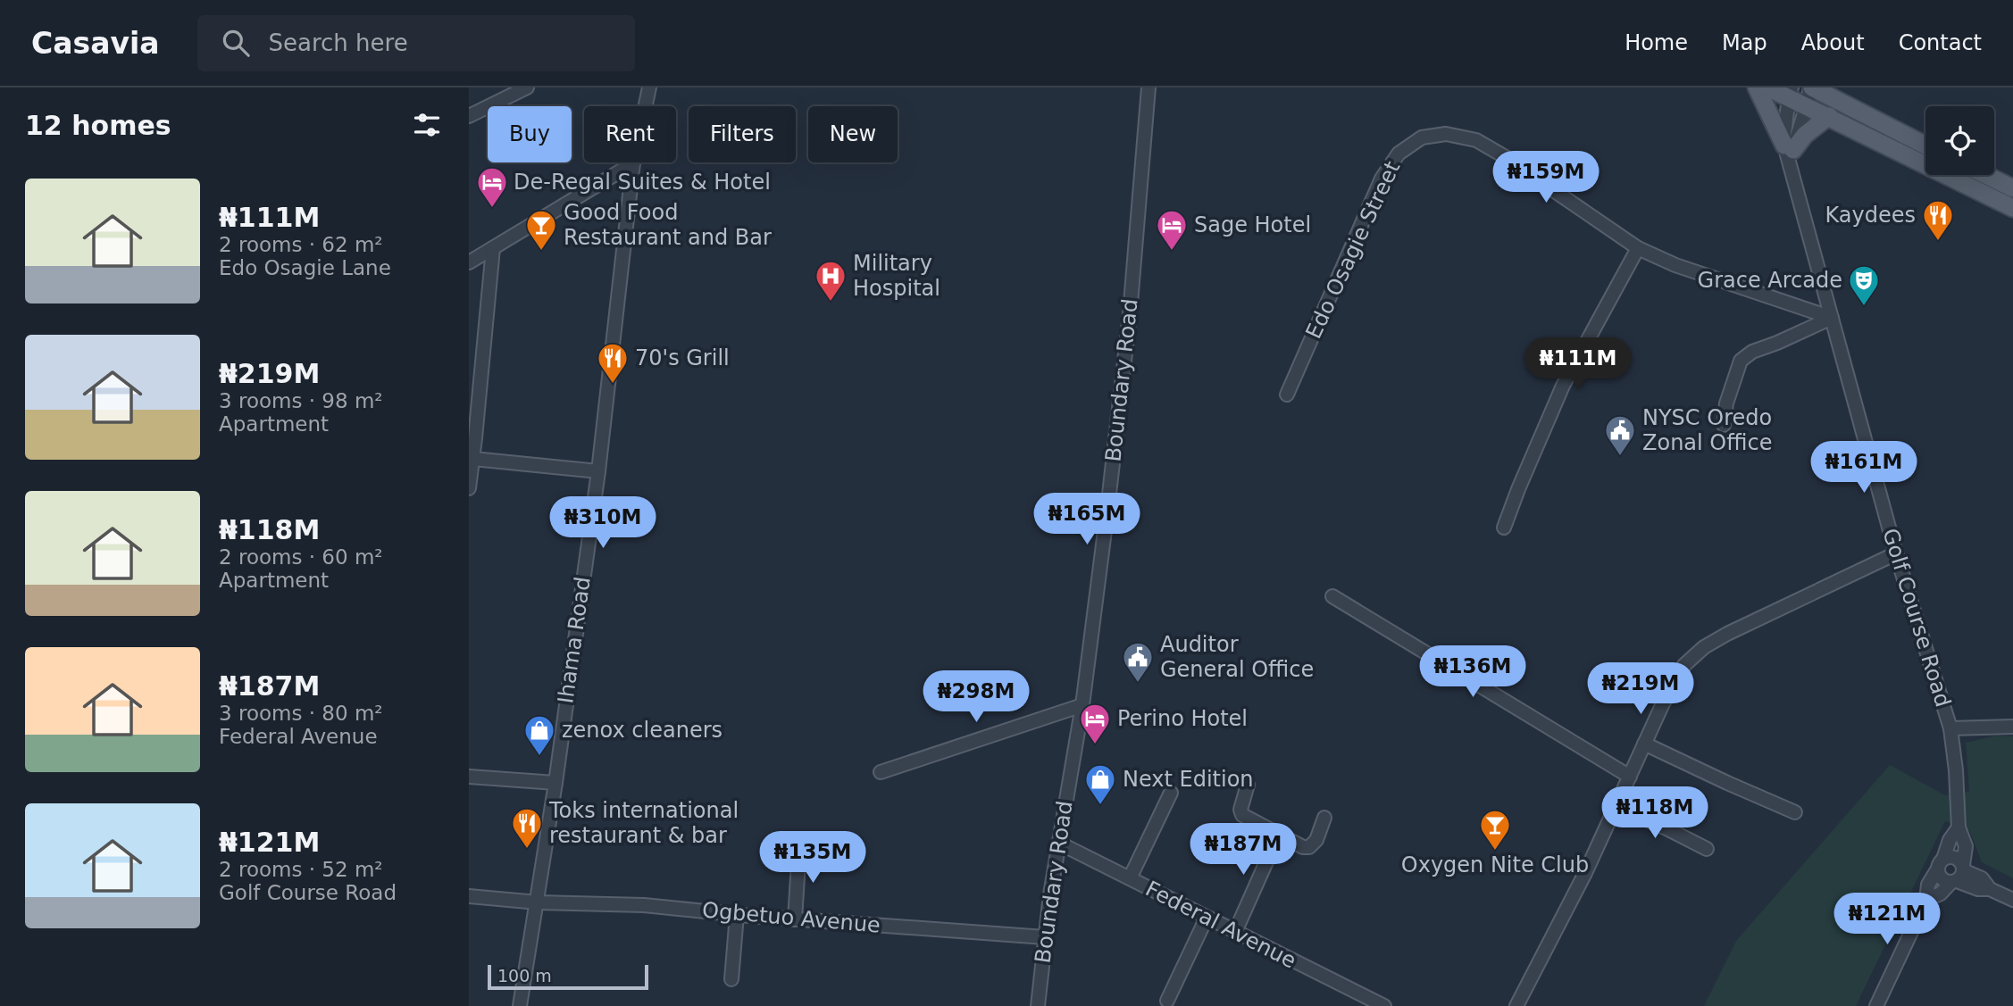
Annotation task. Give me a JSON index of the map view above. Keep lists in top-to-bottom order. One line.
{"streets":{"street":["Edo Osagie Street","Boundary Road","Golf Course Road","Ihama Road","Ogbetuo Avenue","Federal Avenue"]},"crossings":[["Edo Osagie Street","Golf Course Road"],["Boundary Road","Ogbetuo Avenue"],["Boundary Road","Federal Avenue"],["Ihama Road","Ogbetuo Avenue"]],"places":{"hotel":["De-Regal Suites & Hotel","Sage Hotel","Perino Hotel"],"restaurant":["Kaydees","70's Grill","Toks international restaurant & bar"],"bar":["Good Food Restaurant and Bar","Oxygen Nite Club"],"hospital":["Military Hospital"],"theatre":["Grace Arcade"],"public building":["NYSC Oredo Zonal Office","Auditor General Office"],"shop":["zenox cleaners","Next Edition"]},"scale_bar":"100 m","page":{"header":"Casavia","search":"Search here","nav":["Home","Map","About","Contact"],"heading":"12 homes","chip":["Buy","Rent","Filters","New"],"price":["₦159M","₦111M","₦161M","₦165M","₦310M","₦136M","₦219M","₦298M","₦118M","₦187M","₦135M","₦121M"],"list":[{"name":"₦111M","note":"2 rooms · 62 m² · Edo Osagie Lane"},{"name":"₦219M","note":"3 rooms · 98 m² · Apartment"},{"name":"₦118M","note":"2 rooms · 60 m² · Apartment"},{"name":"₦187M","note":"3 rooms · 80 m² · Federal Avenue"},{"name":"₦121M","note":"2 rooms · 52 m² · Golf Course Road"}],"scale":"100 m"}}
